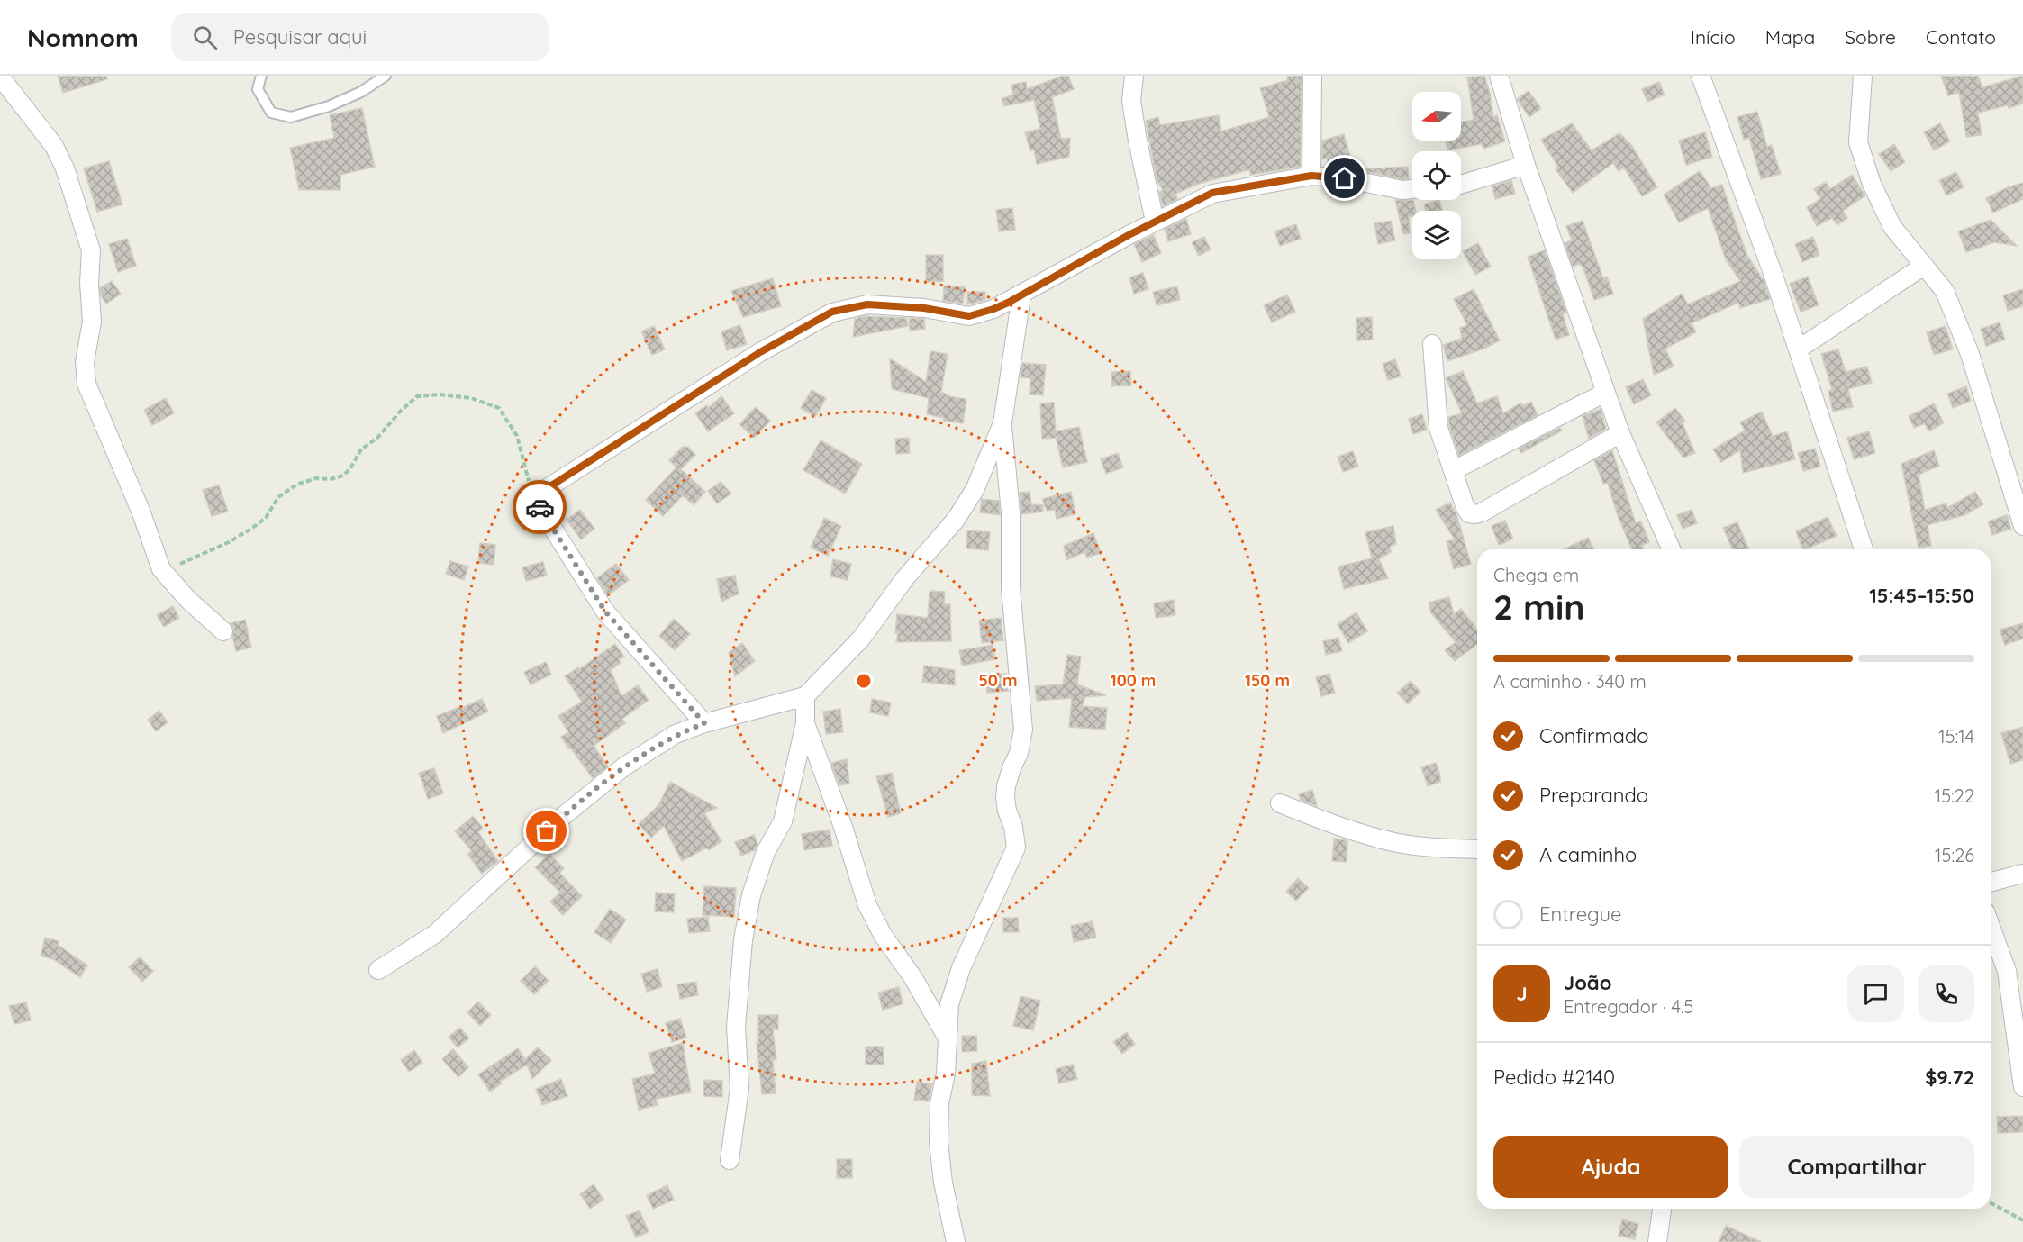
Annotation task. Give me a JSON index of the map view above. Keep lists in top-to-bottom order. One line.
{"north":"left","page":{"header":"Nomnom","search":"Pesquisar aqui","nav":["Início","Mapa","Sobre","Contato"],"heading":["2 min","Chega em","15:45–15:50"],"panel":["João","Entregador · 4.5","Pedido #2140","$9.72"],"bar":"A caminho · 340 m","list":[["Confirmado","15:14"],["Preparando","15:22"],["A caminho","15:26"],"Entregue"],"round":"J","buttons":["Ajuda","Compartilhar"]},"rings":["50 m","100 m","150 m"]}
